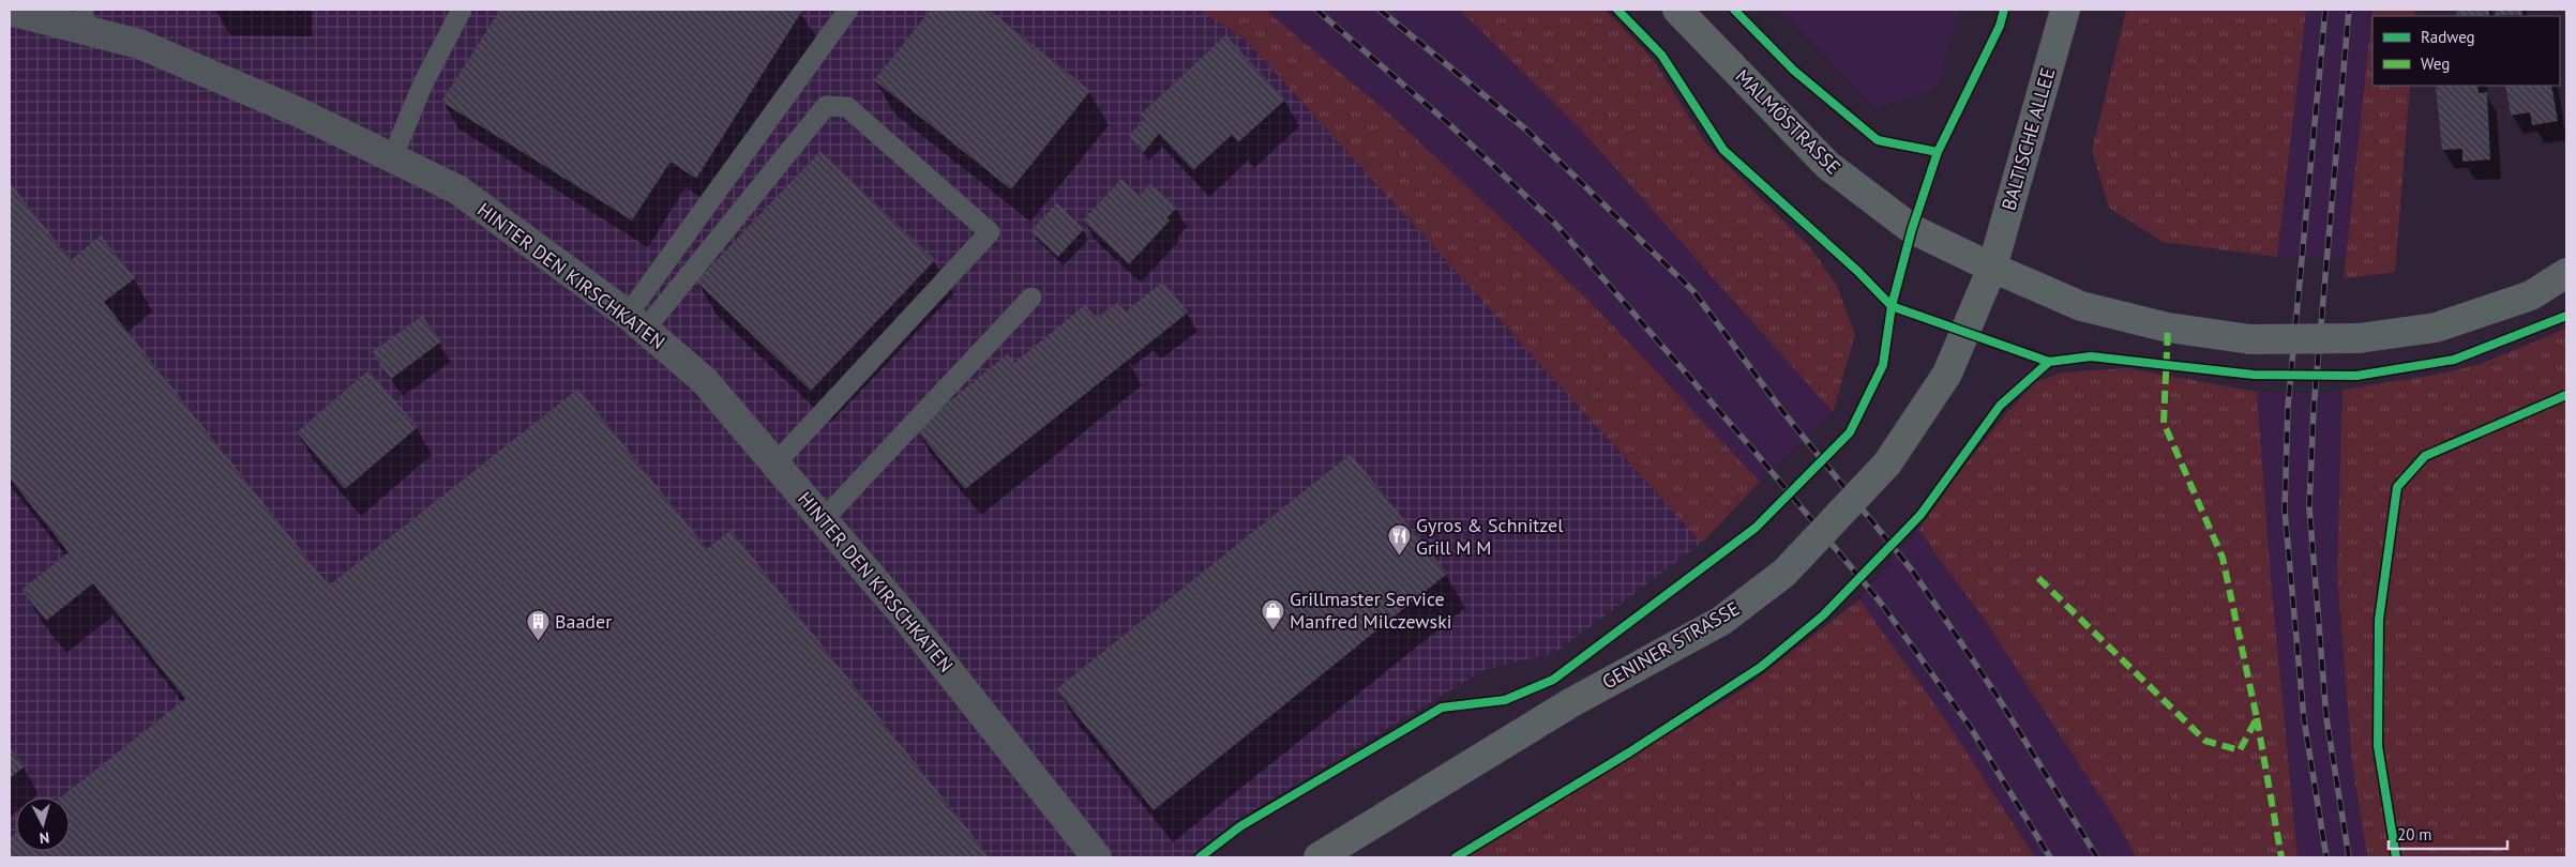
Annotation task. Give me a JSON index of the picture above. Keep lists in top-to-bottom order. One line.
{"streets":{"main road":["MALMÖSTRASSE","BALTISCHE ALLEE","GENINER STRASSE"],"street":["HINTER DEN KIRSCHKATEN"]},"crossings":[["MALMÖSTRASSE","BALTISCHE ALLEE"],["MALMÖSTRASSE","GENINER STRASSE"],["BALTISCHE ALLEE","GENINER STRASSE"]],"places":{"restaurant":["Gyros & Schnitzel Grill M M"],"shop":["Grillmaster Service Manfred Milczewski"],"building":["Baader"]},"legend":["Radweg","Weg"],"scale_bar":"20 m","north":"bottom"}
